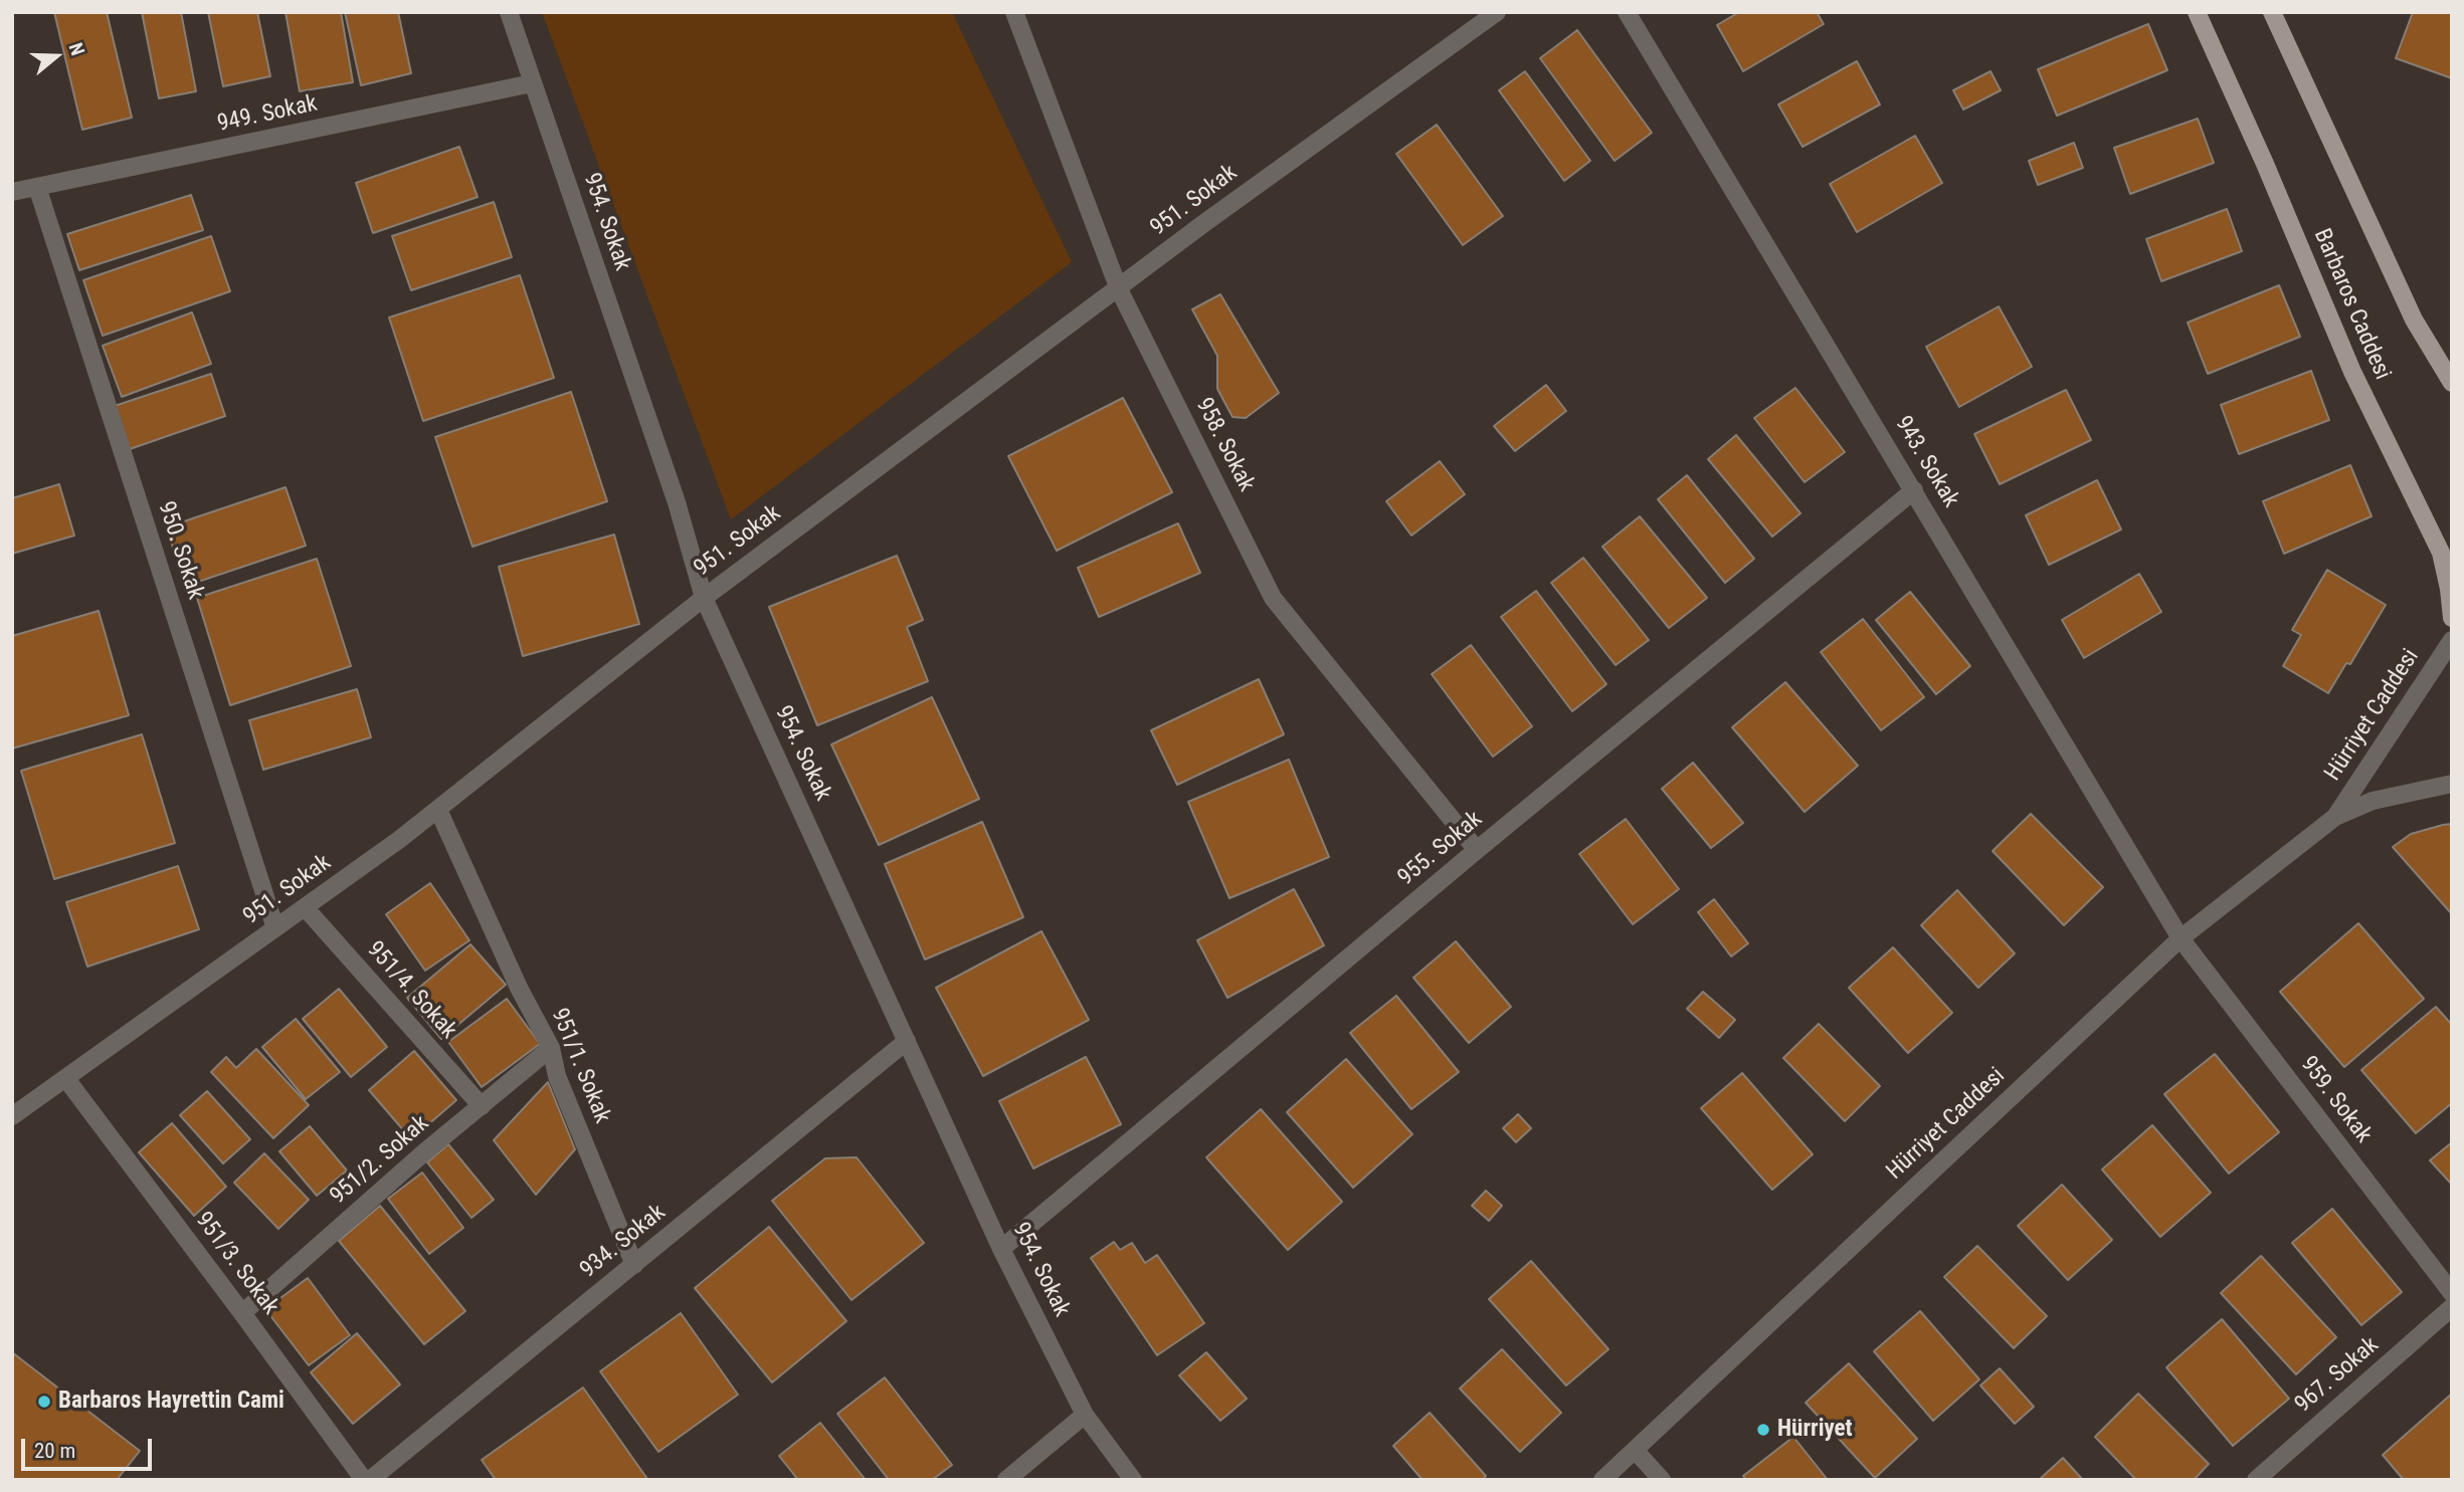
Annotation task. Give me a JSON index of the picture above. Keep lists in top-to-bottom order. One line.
{"streets":{"main road":["Barbaros Caddesi"],"street":["949. Sokak","951. Sokak","954. Sokak","958. Sokak","943. Sokak","950. Sokak","Hürriyet Caddesi","955. Sokak","951/4. Sokak","951/1. Sokak","959. Sokak","951/2. Sokak","934. Sokak","951/3. Sokak","967. Sokak"]},"crossings":[["949. Sokak","954. Sokak"],["949. Sokak","950. Sokak"],["951. Sokak","954. Sokak"],["951. Sokak","958. Sokak"],["951. Sokak","950. Sokak"],["951. Sokak","951/4. Sokak"],["951. Sokak","951/1. Sokak"],["951. Sokak","951/3. Sokak"],["954. Sokak","955. Sokak"],["954. Sokak","934. Sokak"],["958. Sokak","955. Sokak"],["943. Sokak","Hürriyet Caddesi"],["943. Sokak","955. Sokak"],["943. Sokak","959. Sokak"],["Hürriyet Caddesi","959. Sokak"],["951/4. Sokak","951/2. Sokak"],["951/1. Sokak","951/2. Sokak"],["951/1. Sokak","934. Sokak"],["951/2. Sokak","951/3. Sokak"]],"places":["Barbaros Hayrettin Cami","Hürriyet"],"scale_bar":"20 m","north":"right"}
